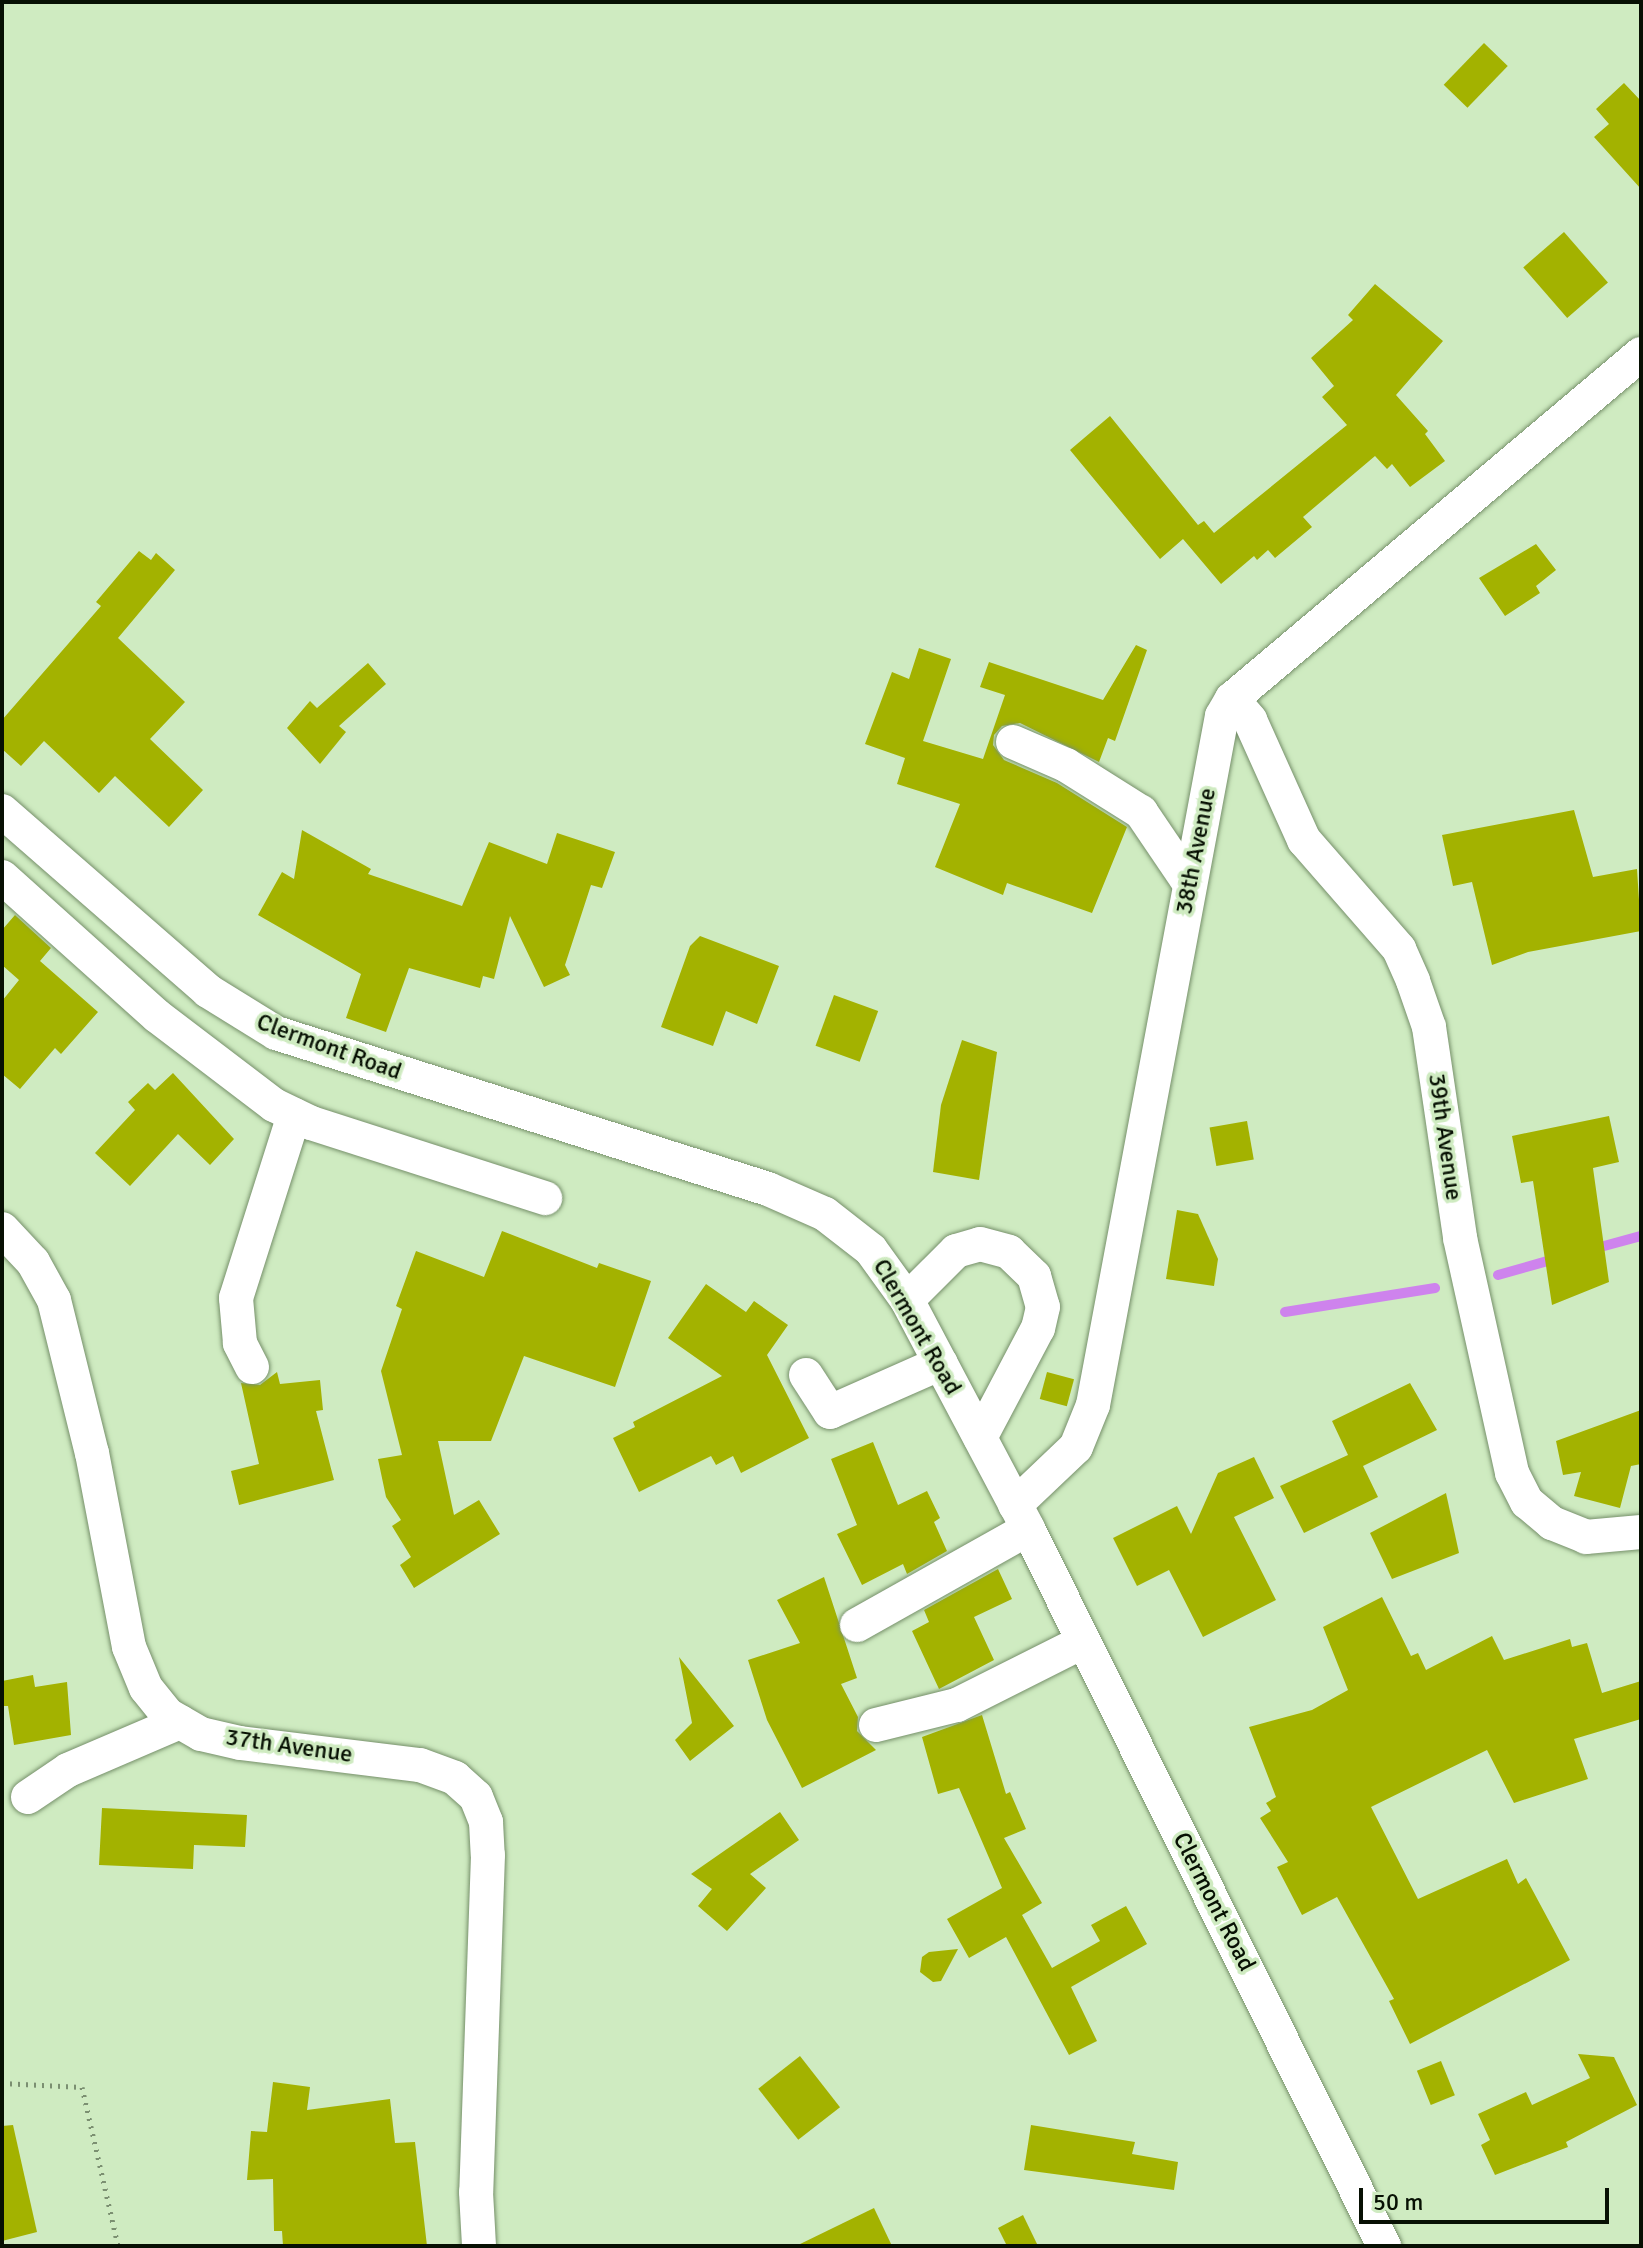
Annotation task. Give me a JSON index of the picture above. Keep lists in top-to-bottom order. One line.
{"streets":{"street":["38th Avenue","Clermont Road","39th Avenue","37th Avenue"]},"crossings":[["38th Avenue","Clermont Road"],["38th Avenue","39th Avenue"]],"scale_bar":"50 m"}
